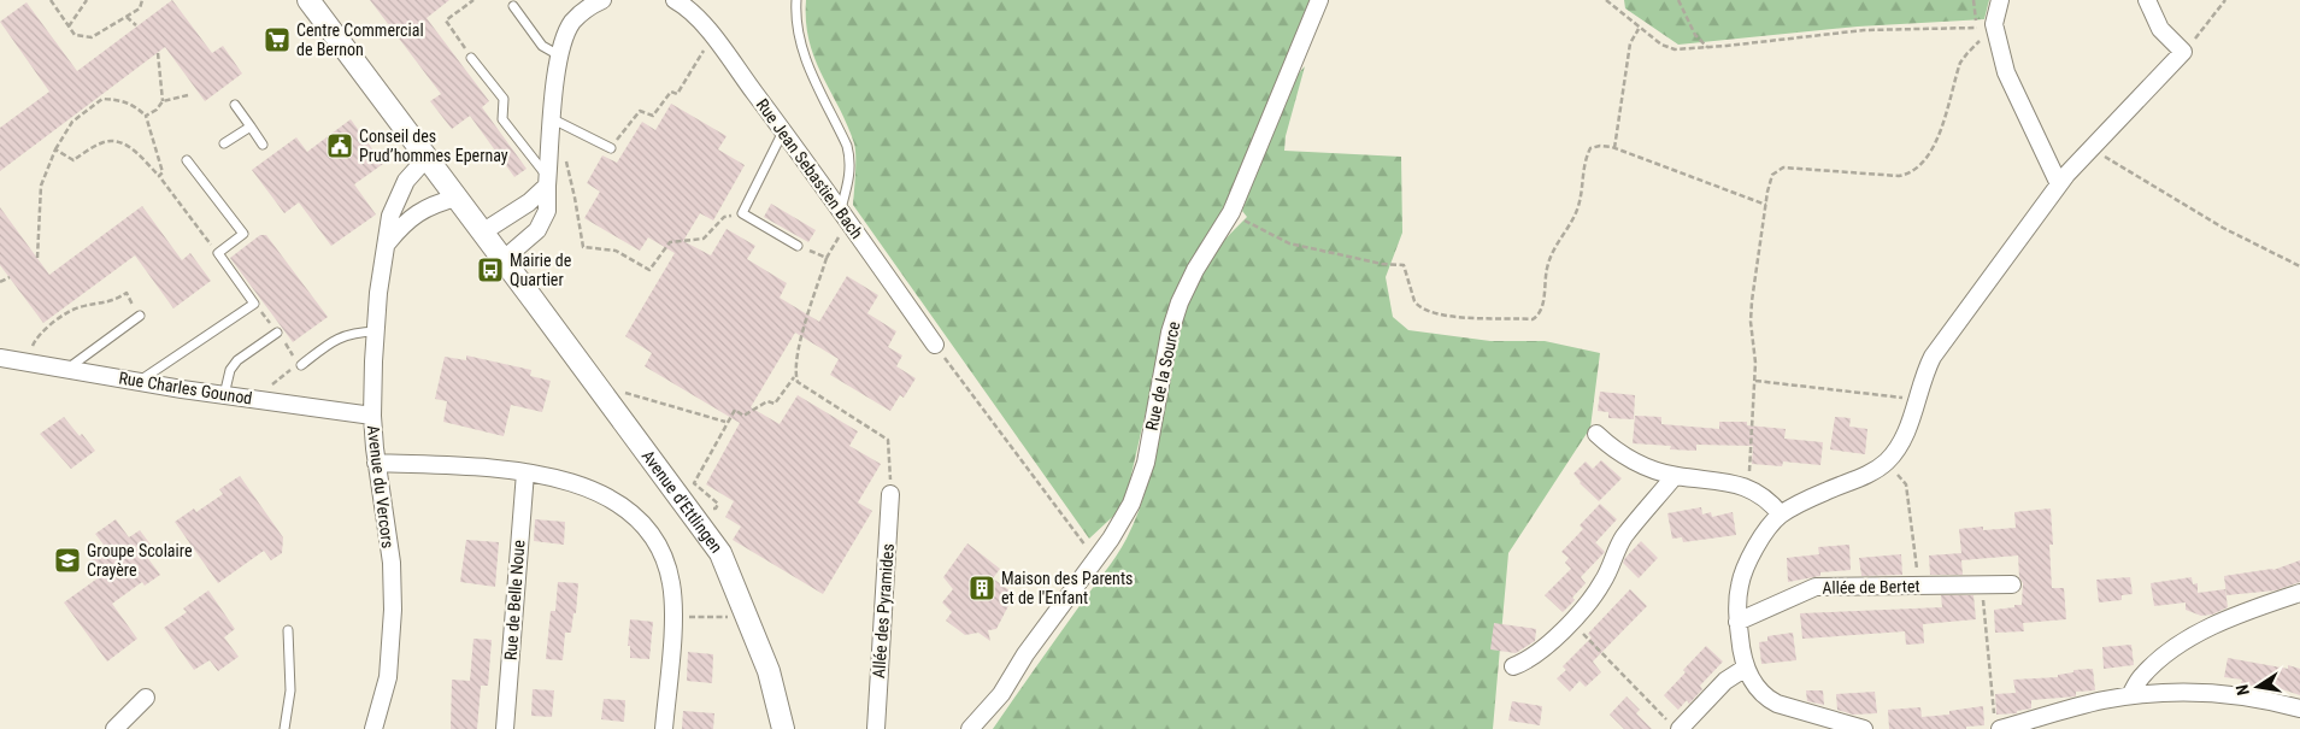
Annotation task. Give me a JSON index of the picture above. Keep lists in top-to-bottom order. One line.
{"streets":{"street":["Rue Jean Sebastien Bach","Rue de la Source","Rue Charles Gounod","Avenue du Vercors","Avenue d'Ettlingen","Allée de Bertet","Rue de Belle Noue","Allée des Pyramides"]},"crossings":[["Rue Charles Gounod","Avenue du Vercors"],["Avenue du Vercors","Avenue d'Ettlingen"]],"places":{"supermarket":["Centre Commercial de Bernon"],"public building":["Conseil des Prud’hommes Epernay"],"bus stop":["Mairie de Quartier"],"school or university":["Groupe Scolaire Crayère"],"building":["Maison des Parents et de l'Enfant"]},"north":"left"}
